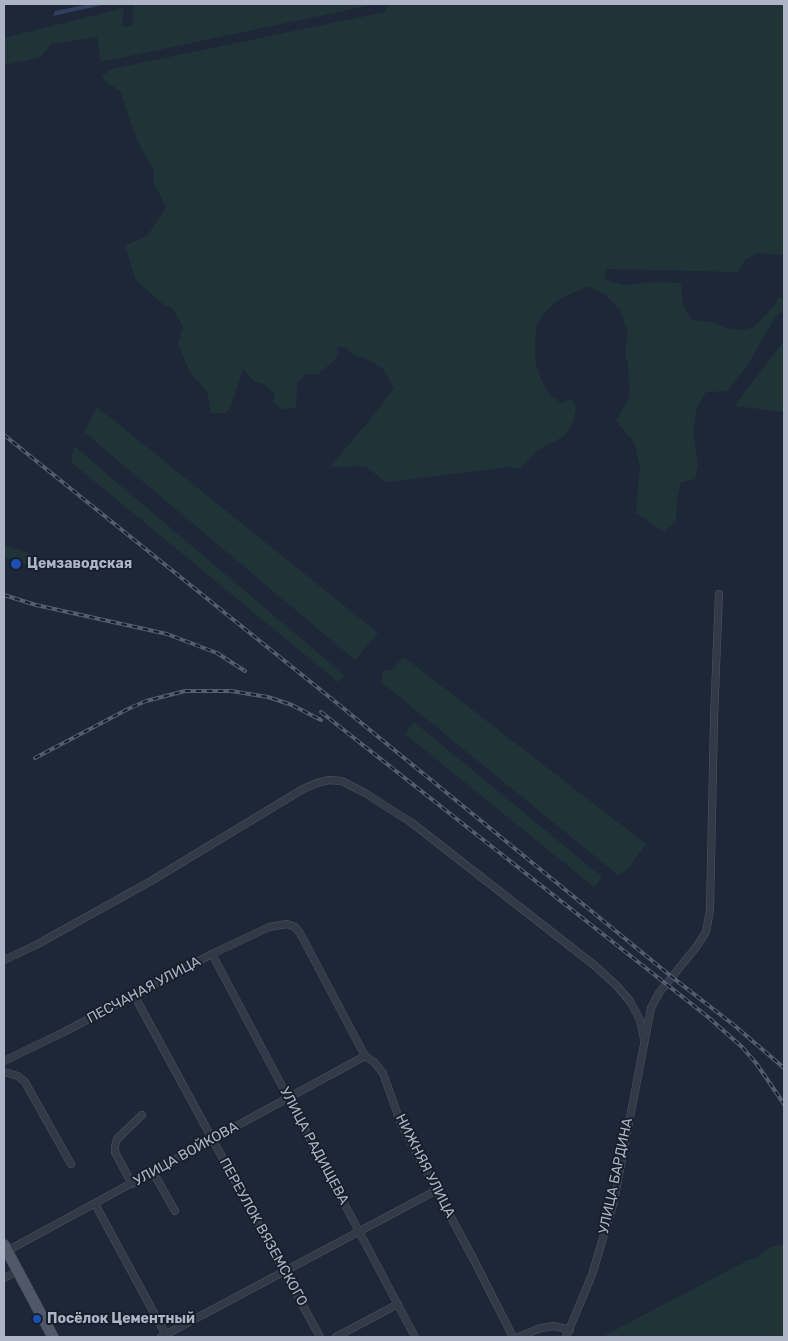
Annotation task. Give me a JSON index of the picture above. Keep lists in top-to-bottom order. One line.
{"streets":{"street":["ПЕСЧАНАЯ УЛИЦА","УЛИЦА РАДИЩЕВА","УЛИЦА ВОЙКОВА","НИЖНЯЯ УЛИЦА","УЛИЦА БАРДИНА","ПЕРЕУЛОК ВЯЗЕМСКОГО"]},"crossings":[["ПЕСЧАНАЯ УЛИЦА","УЛИЦА РАДИЩЕВА"],["ПЕСЧАНАЯ УЛИЦА","НИЖНЯЯ УЛИЦА"],["ПЕСЧАНАЯ УЛИЦА","ПЕРЕУЛОК ВЯЗЕМСКОГО"],["УЛИЦА РАДИЩЕВА","УЛИЦА ВОЙКОВА"],["УЛИЦА ВОЙКОВА","НИЖНЯЯ УЛИЦА"],["УЛИЦА ВОЙКОВА","ПЕРЕУЛОК ВЯЗЕМСКОГО"]],"places":["Цемзаводская","Посёлок Цементный"]}
